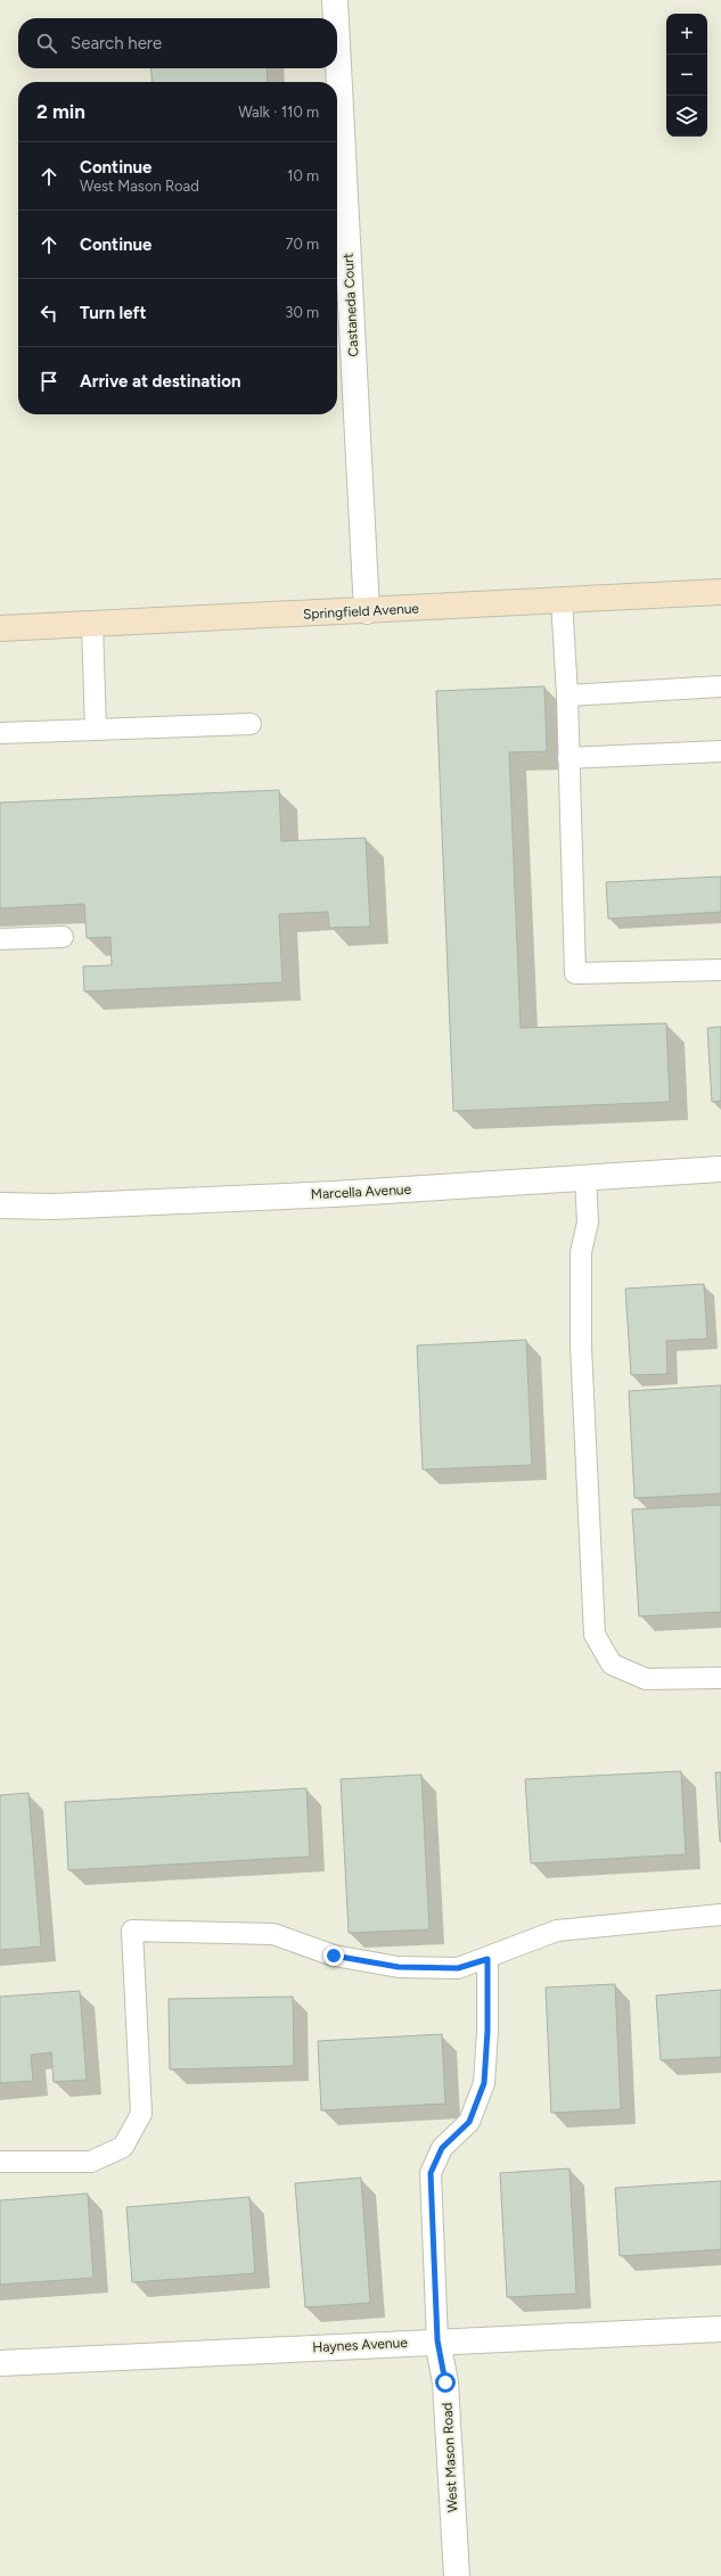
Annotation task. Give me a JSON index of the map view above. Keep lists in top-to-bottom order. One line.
{"streets":{"main road":["Springfield Avenue"],"street":["Castaneda Court","Marcella Avenue","Haynes Avenue","West Mason Road"]},"crossings":[["Castaneda Court","Springfield Avenue"],["Haynes Avenue","West Mason Road"]],"page":{"map_buttons":["+","−"],"search":"Search here","heading":["2 min","Walk · 110 m"],"list":[["Continue","West Mason Road","10 m"],["Continue","70 m"],["Turn left","30 m"],"Arrive at destination"]}}
